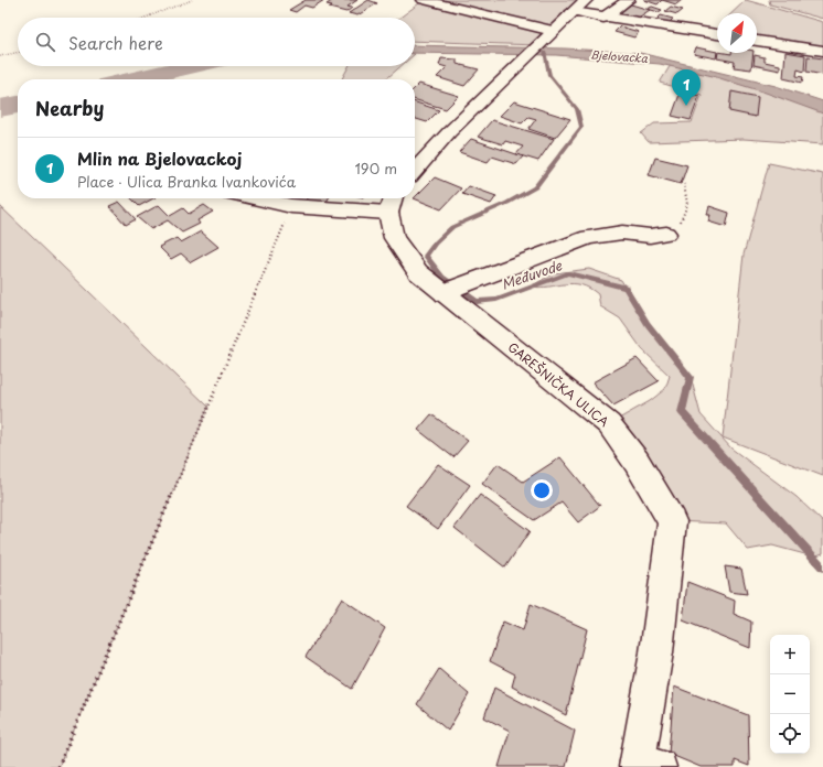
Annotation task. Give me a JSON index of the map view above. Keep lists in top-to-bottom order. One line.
{"streets":{"main road":["GAREŠNIČKA ULICA"]},"water":["Bjelovacka","Međuvode"],"north":"top right","page":{"search":"Search here","pins":"1","heading":"Nearby","list":[{"mark":"1","name":"Mlin na Bjelovackoj","note":"Place · Ulica Branka Ivankovića","value":"190 m"}],"map_buttons":["+","−"]}}
